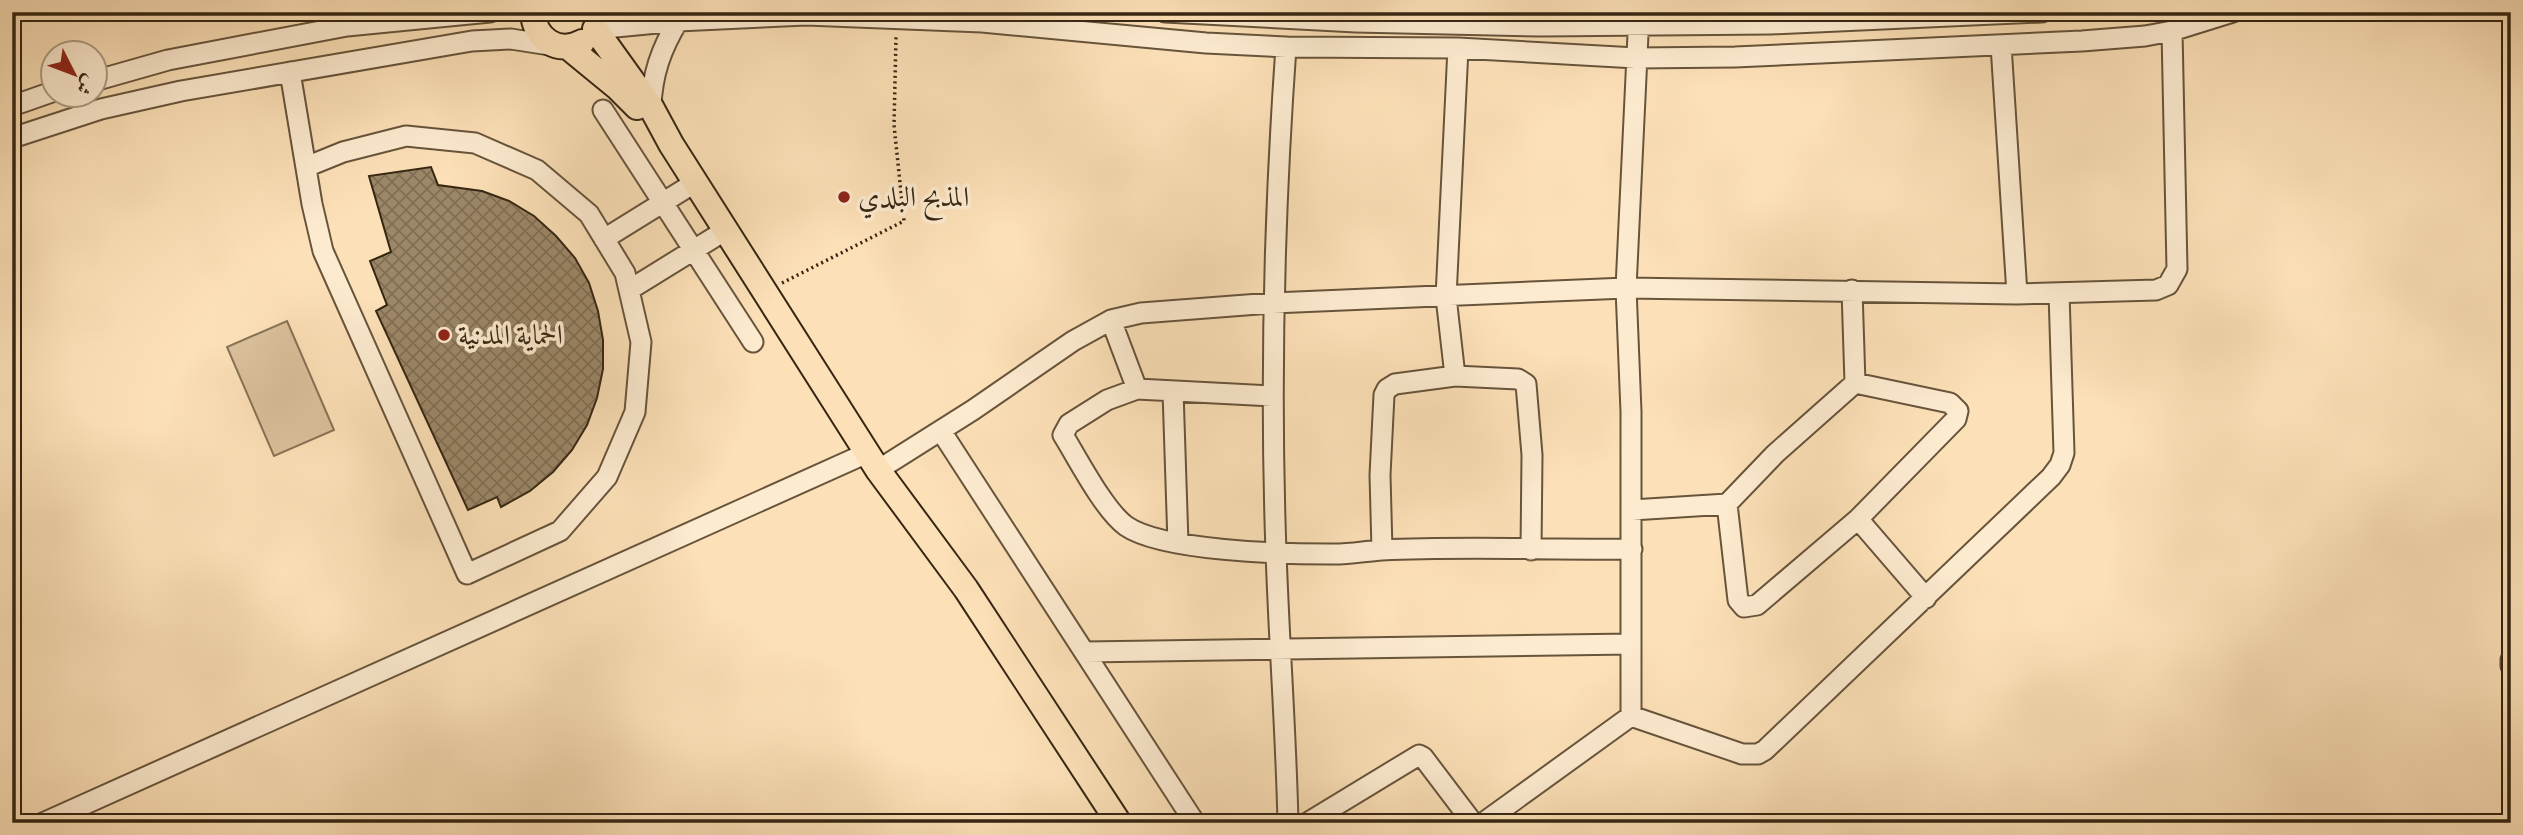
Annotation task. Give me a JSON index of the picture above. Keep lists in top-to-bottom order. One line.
{"places":["المذبح البلدي","الحماية المدنية"],"north":"bottom right"}
